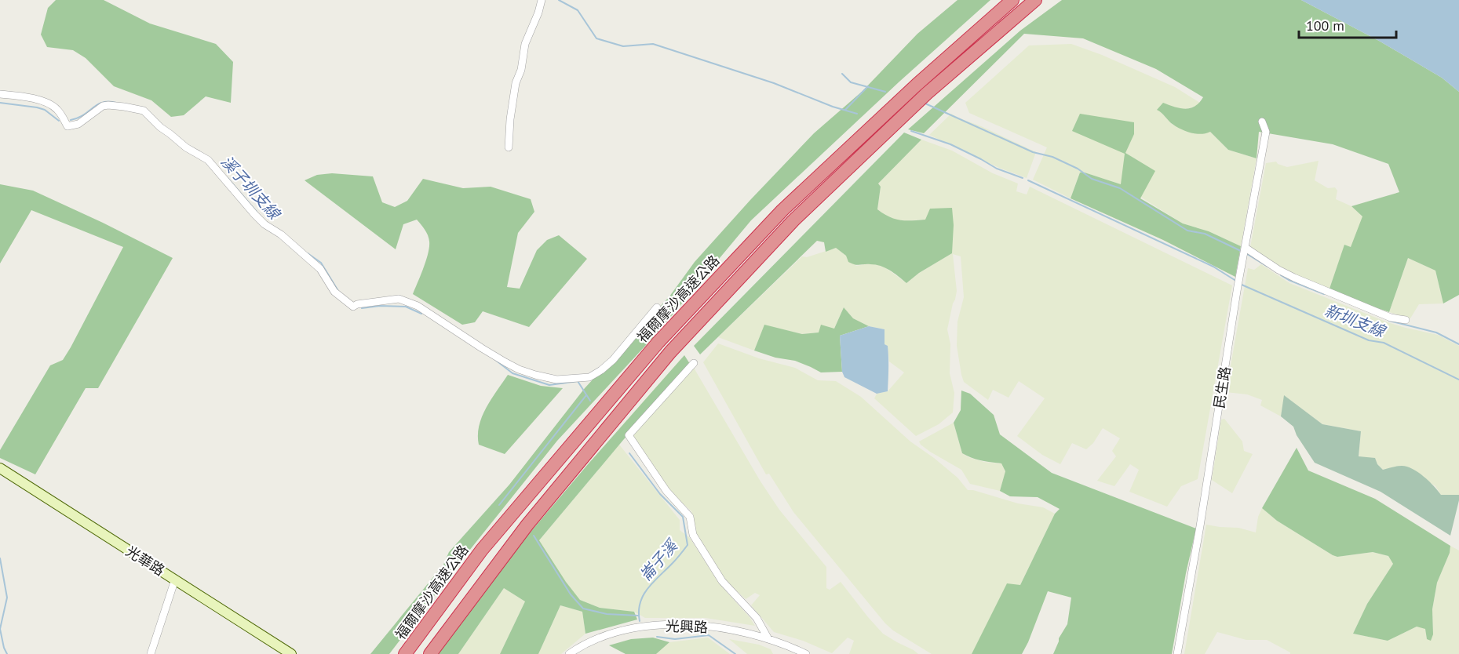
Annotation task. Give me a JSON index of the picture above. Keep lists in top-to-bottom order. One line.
{"streets":{"highway":["福爾摩沙高速公路"],"street":["民生路","光華路","光興路"]},"water":["溪子圳支線","新圳支線","崙子溪"],"scale_bar":"100 m"}
